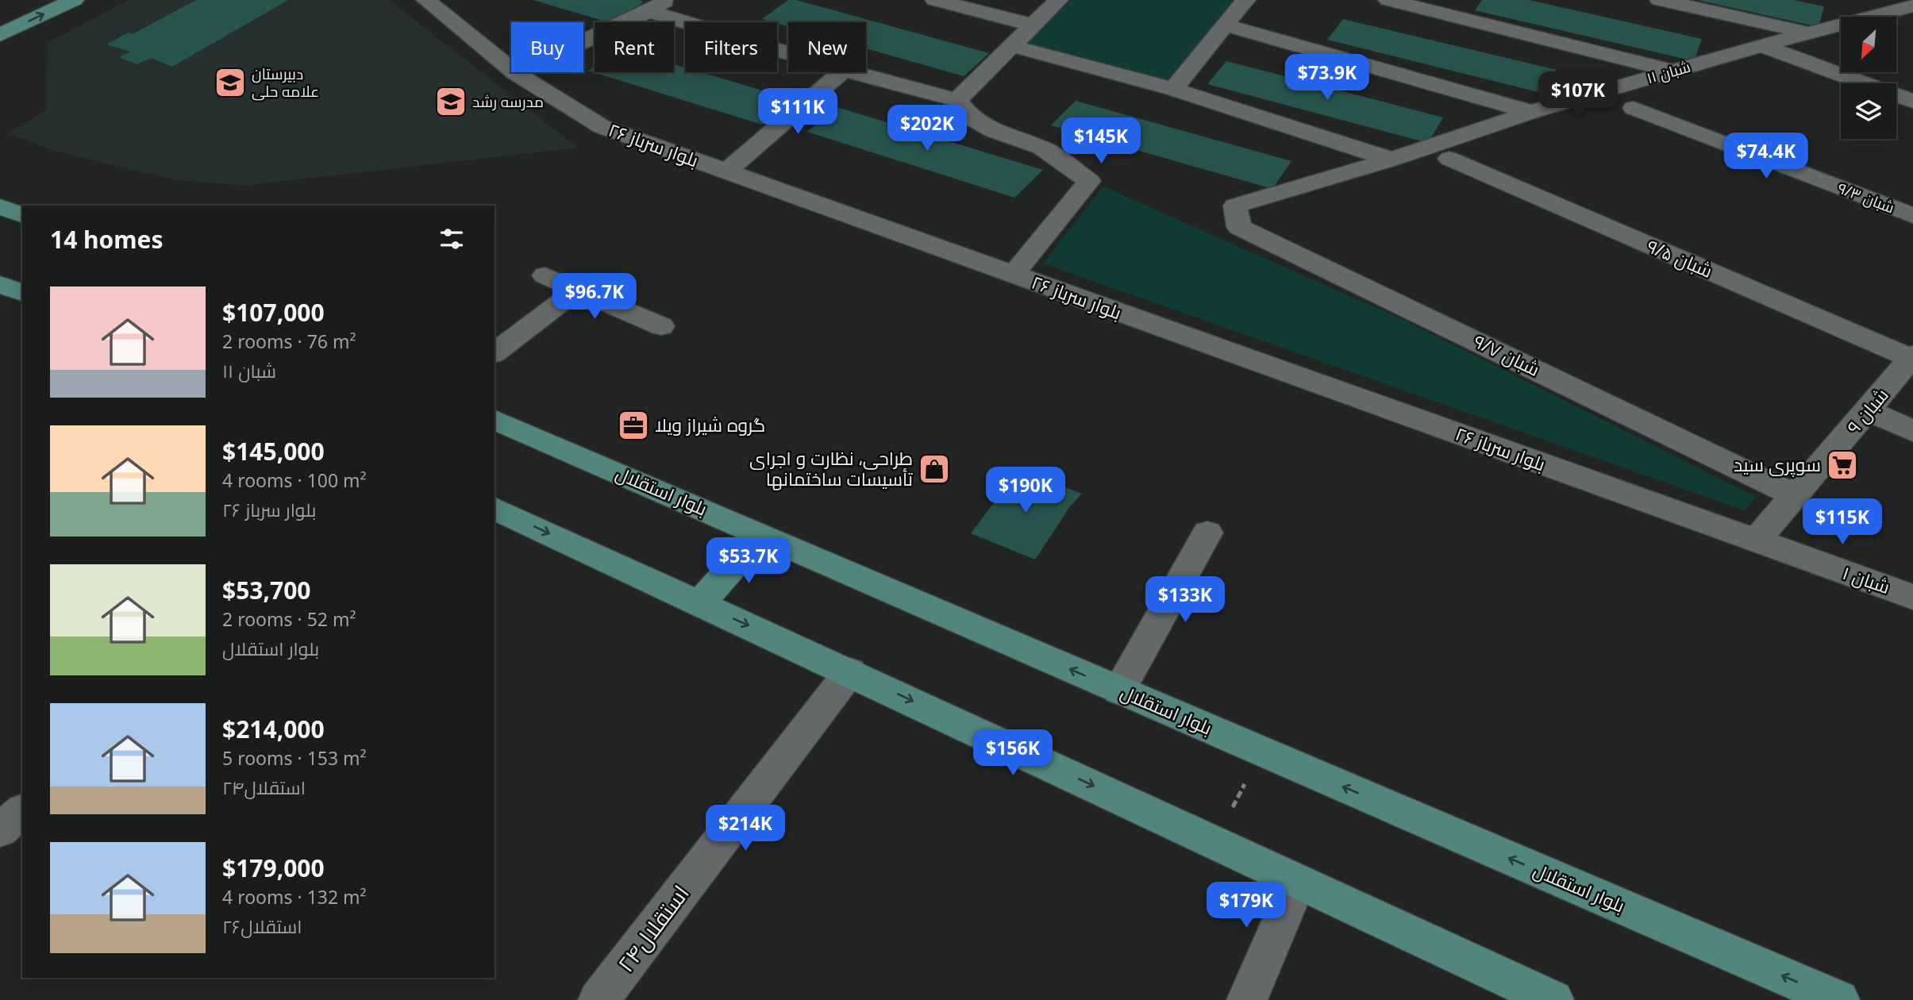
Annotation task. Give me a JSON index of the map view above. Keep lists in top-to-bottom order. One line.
{"streets":{"main road":["بلوار استقلال"],"street":["۱۱ شبان","۲۶ بلوار سرباز","۹/۳ شبان","۹/۵ شبان","۹/۷ شبان","۹ شبان","۱ شبان","استقلال۲۴"]},"crossings":[["۱۱ شبان","۹/۷ شبان"],["۲۶ بلوار سرباز","۹ شبان"],["۲۶ بلوار سرباز","۱ شبان"],["۹/۵ شبان","۹ شبان"],["۹/۷ شبان","۹ شبان"],["۹ شبان","۱ شبان"]],"places":{"school or university":["دبیرستان علامه حلی","مدرسه رشد"],"office":["گروه شیراز ویلا"],"supermarket":["سوپری سید"],"shop":["طراحی، نظارت و اجرای تأسیسات ساختمانها"]},"north":"bottom left","page":{"chip":["Buy","Rent","Filters","New"],"price":["$73.9K","$107K","$111K","$202K","$145K","$74.4K","$96.7K","$190K","$115K","$53.7K","$133K","$156K","$214K","$179K"],"heading":"14 homes","list":[{"name":"$107,000","note":"2 rooms · 76 m² · ۱۱ شبان"},{"name":"$145,000","note":"4 rooms · 100 m² · ۲۶ بلوار سرباز"},{"name":"$53,700","note":"2 rooms · 52 m² · بلوار استقلال"},{"name":"$214,000","note":"5 rooms · 153 m² · استقلال۲۴"},{"name":"$179,000","note":"4 rooms · 132 m² · استقلال۲۶"}]}}
